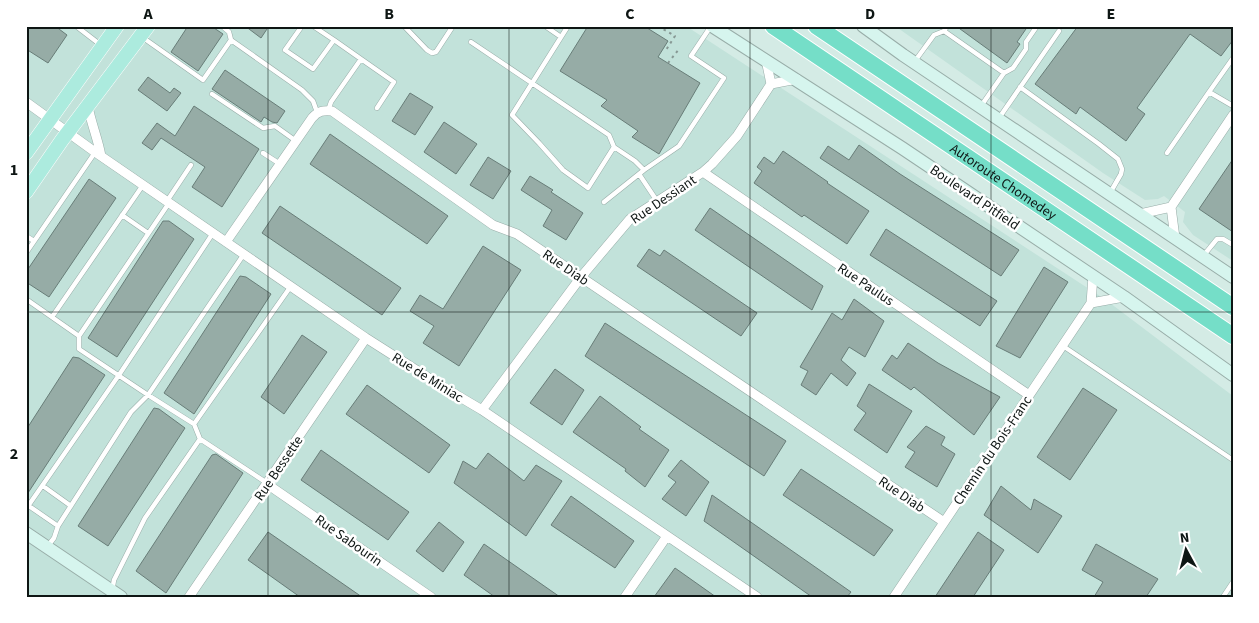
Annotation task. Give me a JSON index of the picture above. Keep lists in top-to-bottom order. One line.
{"streets":{"highway":["Autoroute Chomedey"],"main road":["Boulevard Pitfield"],"street":["Rue Dessiant","Rue Diab","Rue Paulus","Rue de Miniac","Chemin du Bois-Franc","Rue Bessette","Rue Sabourin"]},"crossings":[["Rue Dessiant","Rue Diab"],["Rue Dessiant","Rue Paulus"],["Rue Dessiant","Rue de Miniac"],["Rue Diab","Chemin du Bois-Franc"],["Rue Paulus","Chemin du Bois-Franc"],["Rue de Miniac","Rue Bessette"],["Rue Bessette","Rue Sabourin"]],"north":"top","grid":{"columns":["A","B","C","D","E"],"rows":["1","2"]}}
